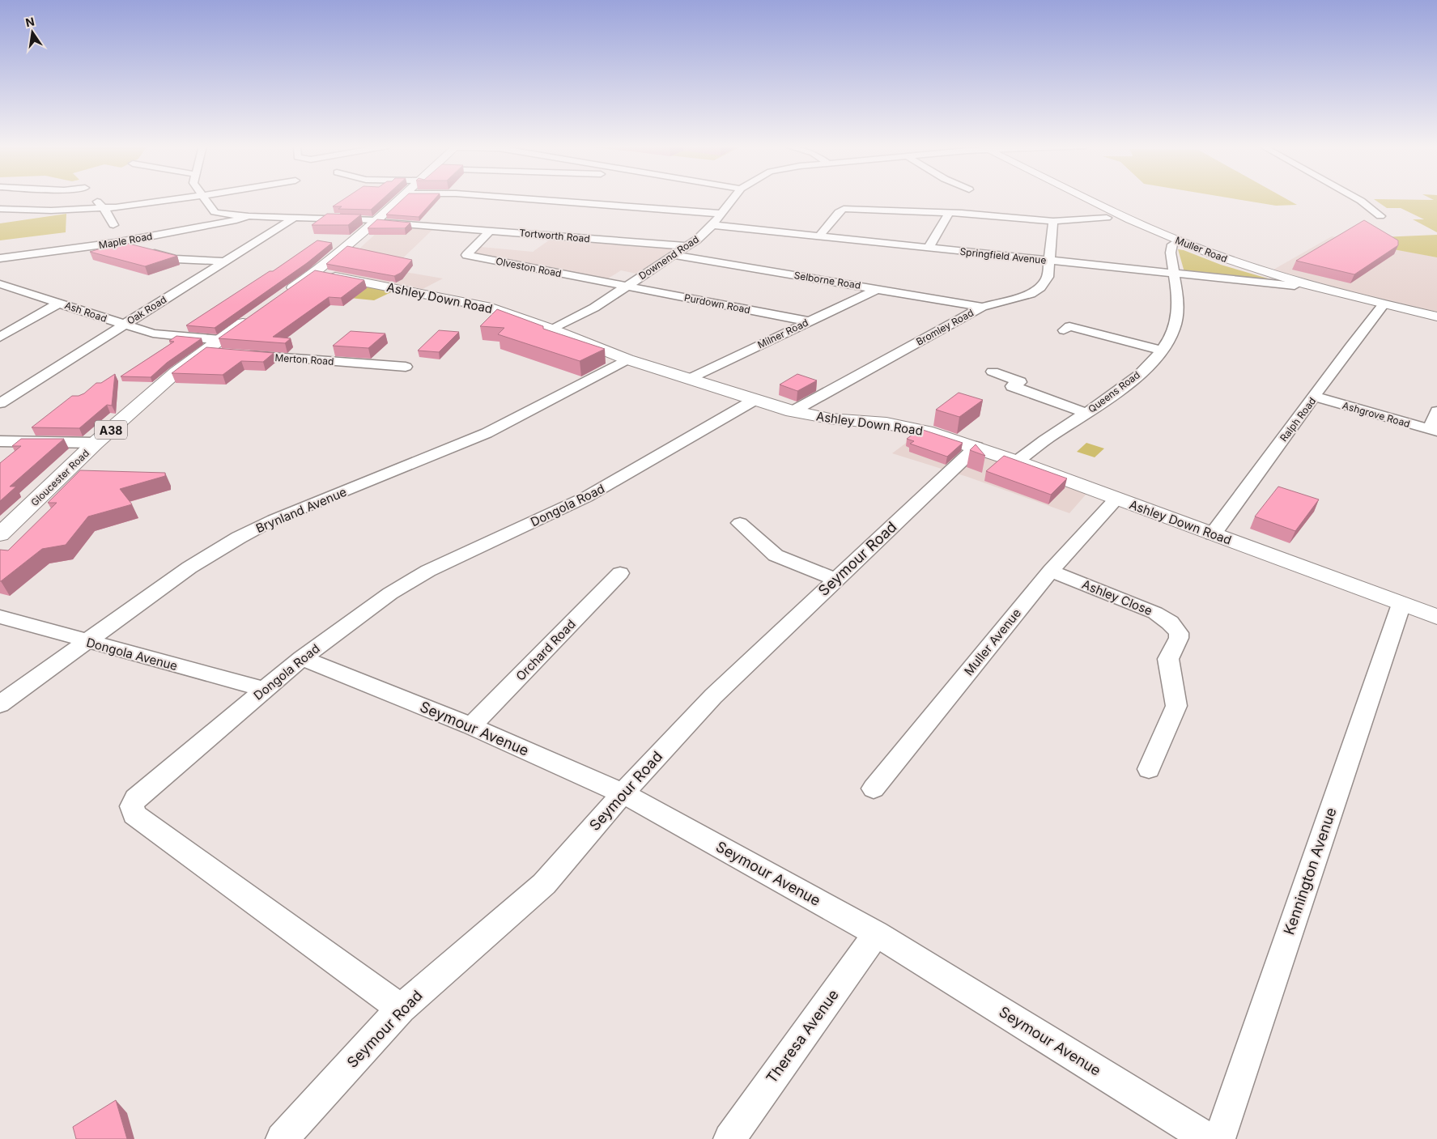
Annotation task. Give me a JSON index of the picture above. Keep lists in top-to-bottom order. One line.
{"streets":{"main road":["Muller Road","Ashley Down Road","A38","Gloucester Road"],"street":["Tortworth Road","Maple Road","Springfield Avenue","Downend Road","Olveston Road","Selborne Road","Purdown Road","Oak Road","Ash Road","Bromley Road","Milner Road","Merton Road","Queens Road","Ashgrove Road","Ralph Road","Dongola Road","Brynland Avenue","Seymour Road","Ashley Close","Muller Avenue","Orchard Road","Dongola Avenue","Seymour Avenue","Kennington Avenue","Theresa Avenue"]},"crossings":[["Tortworth Road","Maple Road"],["Tortworth Road","Downend Road"],["Tortworth Road","Olveston Road"],["Tortworth Road","Oak Road"],["Muller Road","Ralph Road"],["Springfield Avenue","Downend Road"],["Springfield Avenue","Bromley Road"],["Springfield Avenue","Queens Road"],["Downend Road","Olveston Road"],["Downend Road","Selborne Road"],["Downend Road","Ashley Down Road"],["Downend Road","Purdown Road"],["Olveston Road","Purdown Road"],["Selborne Road","Bromley Road"],["Selborne Road","Milner Road"],["Ashley Down Road","Bromley Road"],["Ashley Down Road","Milner Road"],["Ashley Down Road","Queens Road"],["Ashley Down Road","Ralph Road"],["Ashley Down Road","Dongola Road"],["Ashley Down Road","Brynland Avenue"],["Ashley Down Road","Seymour Road"],["Ashley Down Road","Muller Avenue"],["Ashley Down Road","Kennington Avenue"],["Purdown Road","Milner Road"],["Oak Road","Ash Road"],["Ash Road","Gloucester Road"],["Ashgrove Road","Ralph Road"],["Dongola Road","Seymour Road"],["Dongola Road","Dongola Avenue"],["Dongola Road","Seymour Avenue"],["Brynland Avenue","Dongola Avenue"],["Seymour Road","Seymour Avenue"],["Ashley Close","Muller Avenue"],["Orchard Road","Seymour Avenue"],["Seymour Avenue","Theresa Avenue"]],"north":"top"}
